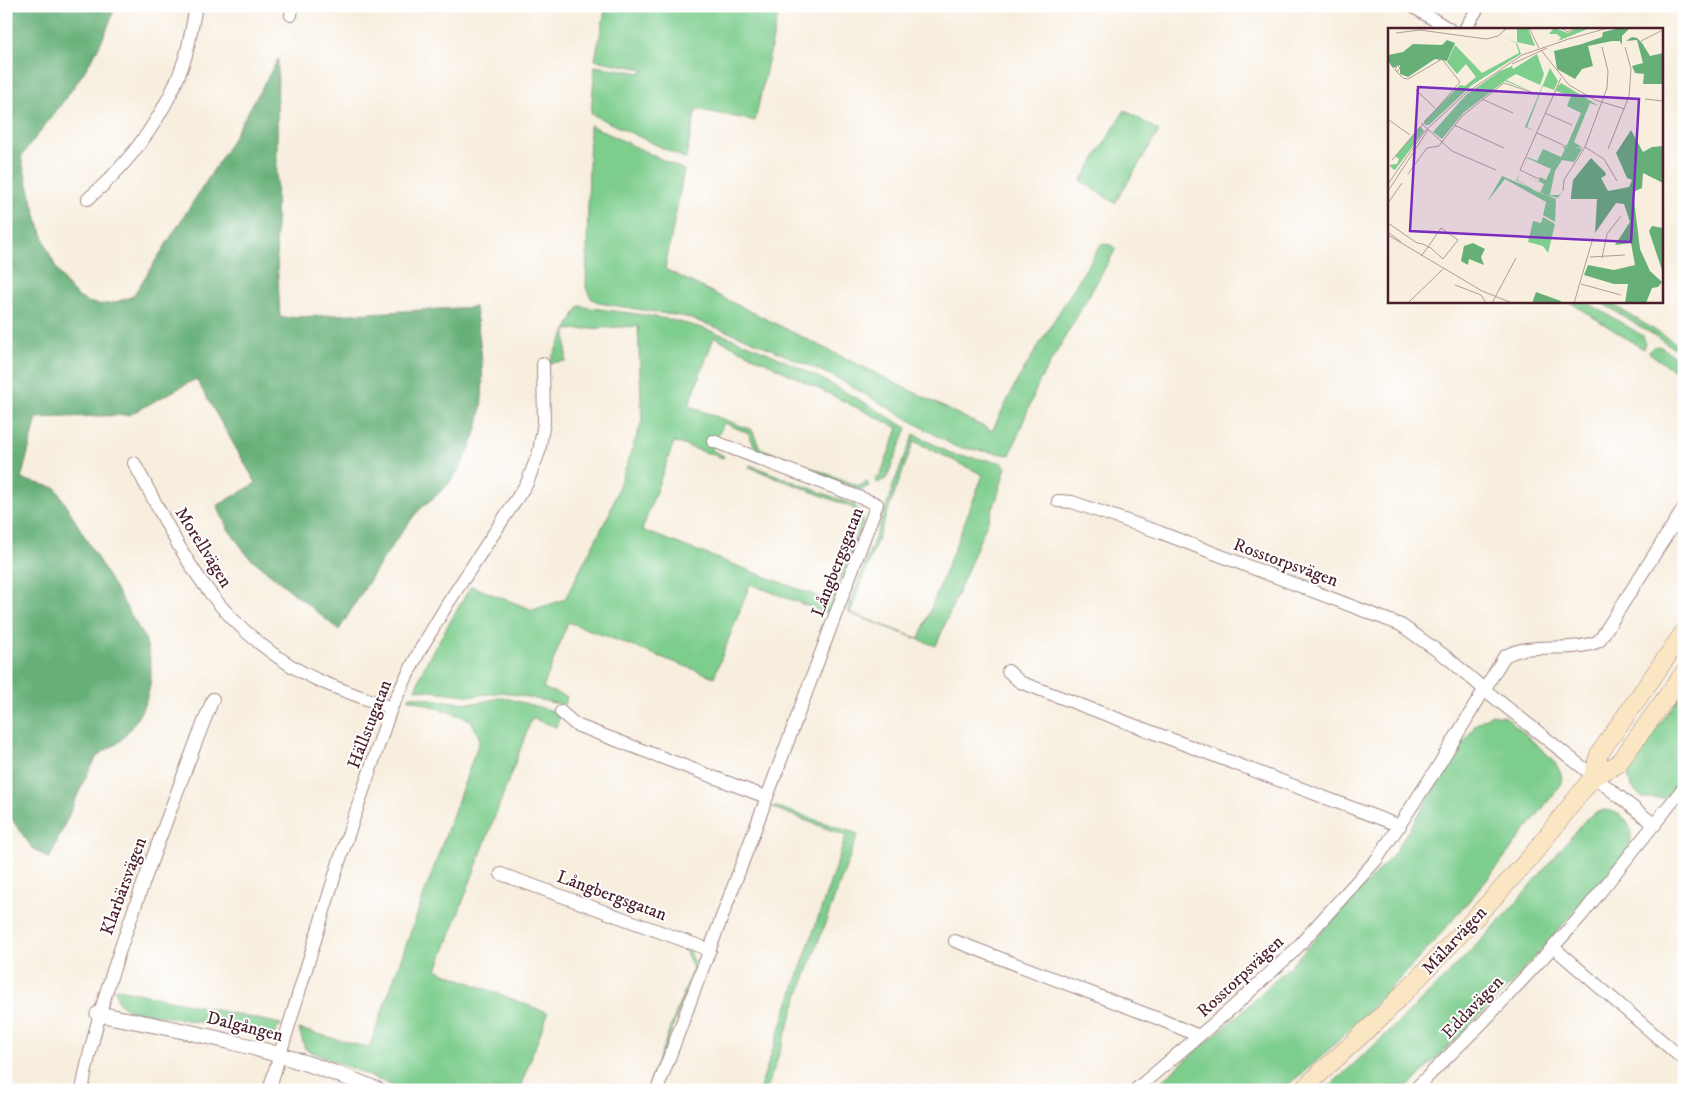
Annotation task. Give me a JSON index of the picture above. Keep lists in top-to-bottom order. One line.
{"streets":{"main road":["Mälarvägen"],"street":["Morellvägen","Långbergsgatan","Rosstorpsvägen","Hällstugatan","Klarbärsvägen","Eddavägen","Dalgången"]},"crossings":[["Morellvägen","Hällstugatan"],["Rosstorpsvägen","Mälarvägen"],["Hällstugatan","Dalgången"],["Klarbärsvägen","Dalgången"]]}
